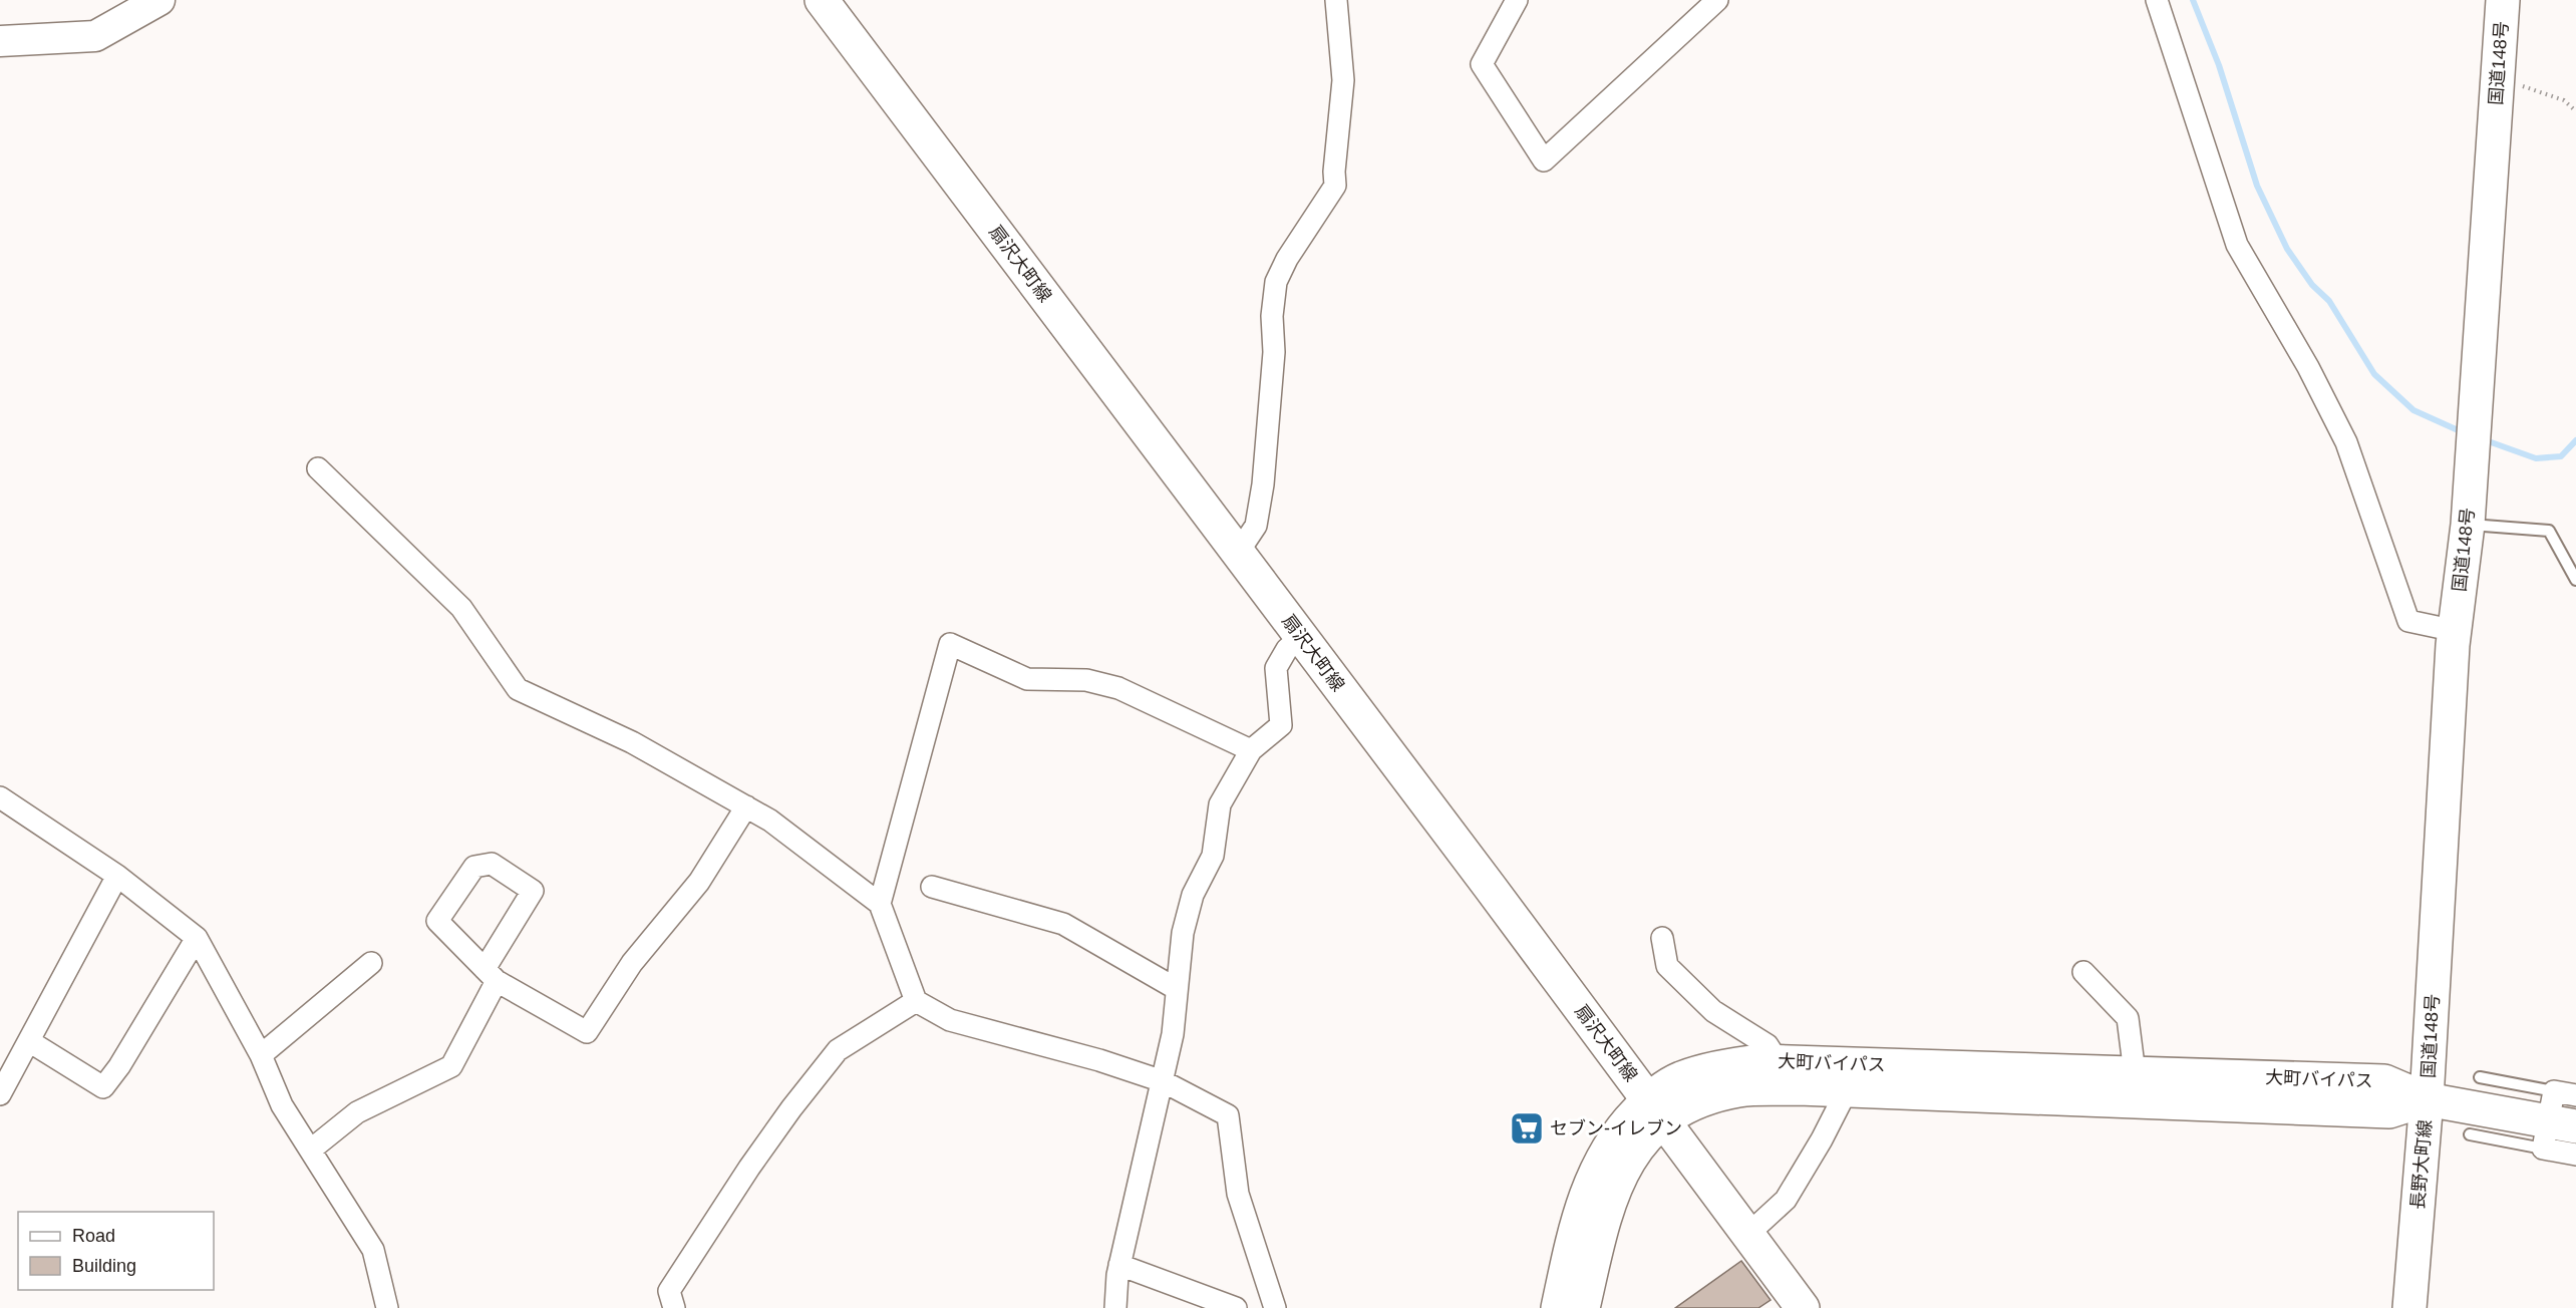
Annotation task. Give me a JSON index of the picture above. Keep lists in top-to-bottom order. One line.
{"streets":{"main road":["国道148号","扇沢大町線","大町バイパス","長野大町線"]},"crossings":[["国道148号","大町バイパス"],["国道148号","長野大町線"],["扇沢大町線","大町バイパス"],["大町バイパス","長野大町線"]],"places":{"supermarket":["セブン-イレブン"]},"legend":["Road","Building"]}
